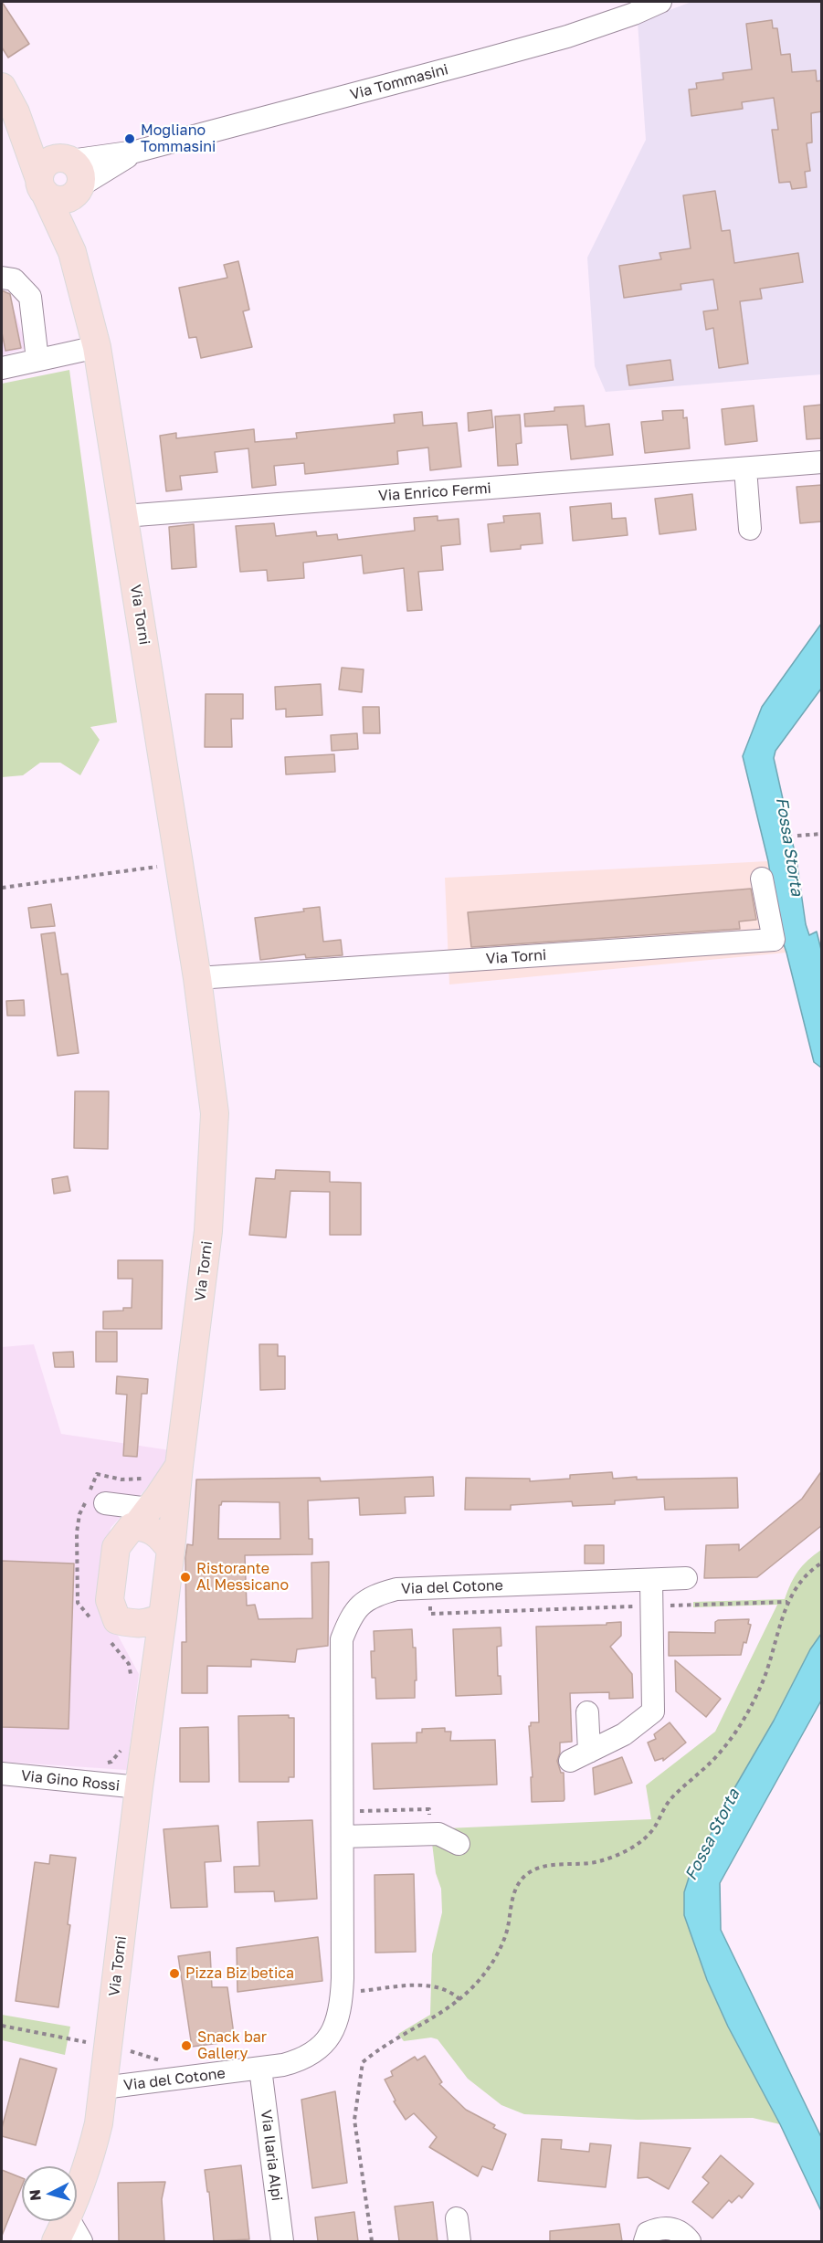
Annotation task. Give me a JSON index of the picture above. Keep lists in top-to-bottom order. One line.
{"streets":{"main road":["Via Torni"],"street":["Via Tommasini","Via Enrico Fermi","Via del Cotone","Via Gino Rossi","Via Ilaria Alpi"]},"crossings":[["Via Tommasini","Via Torni"],["Via Enrico Fermi","Via Torni"],["Via Torni","Via del Cotone"],["Via Torni","Via Gino Rossi"],["Via del Cotone","Via Ilaria Alpi"]],"water":["Fossa Storta"],"places":["Mogliano Tommasini","Ristorante Al Messicano","Pizza Biz betica","Snack bar Gallery"],"north":"left"}
